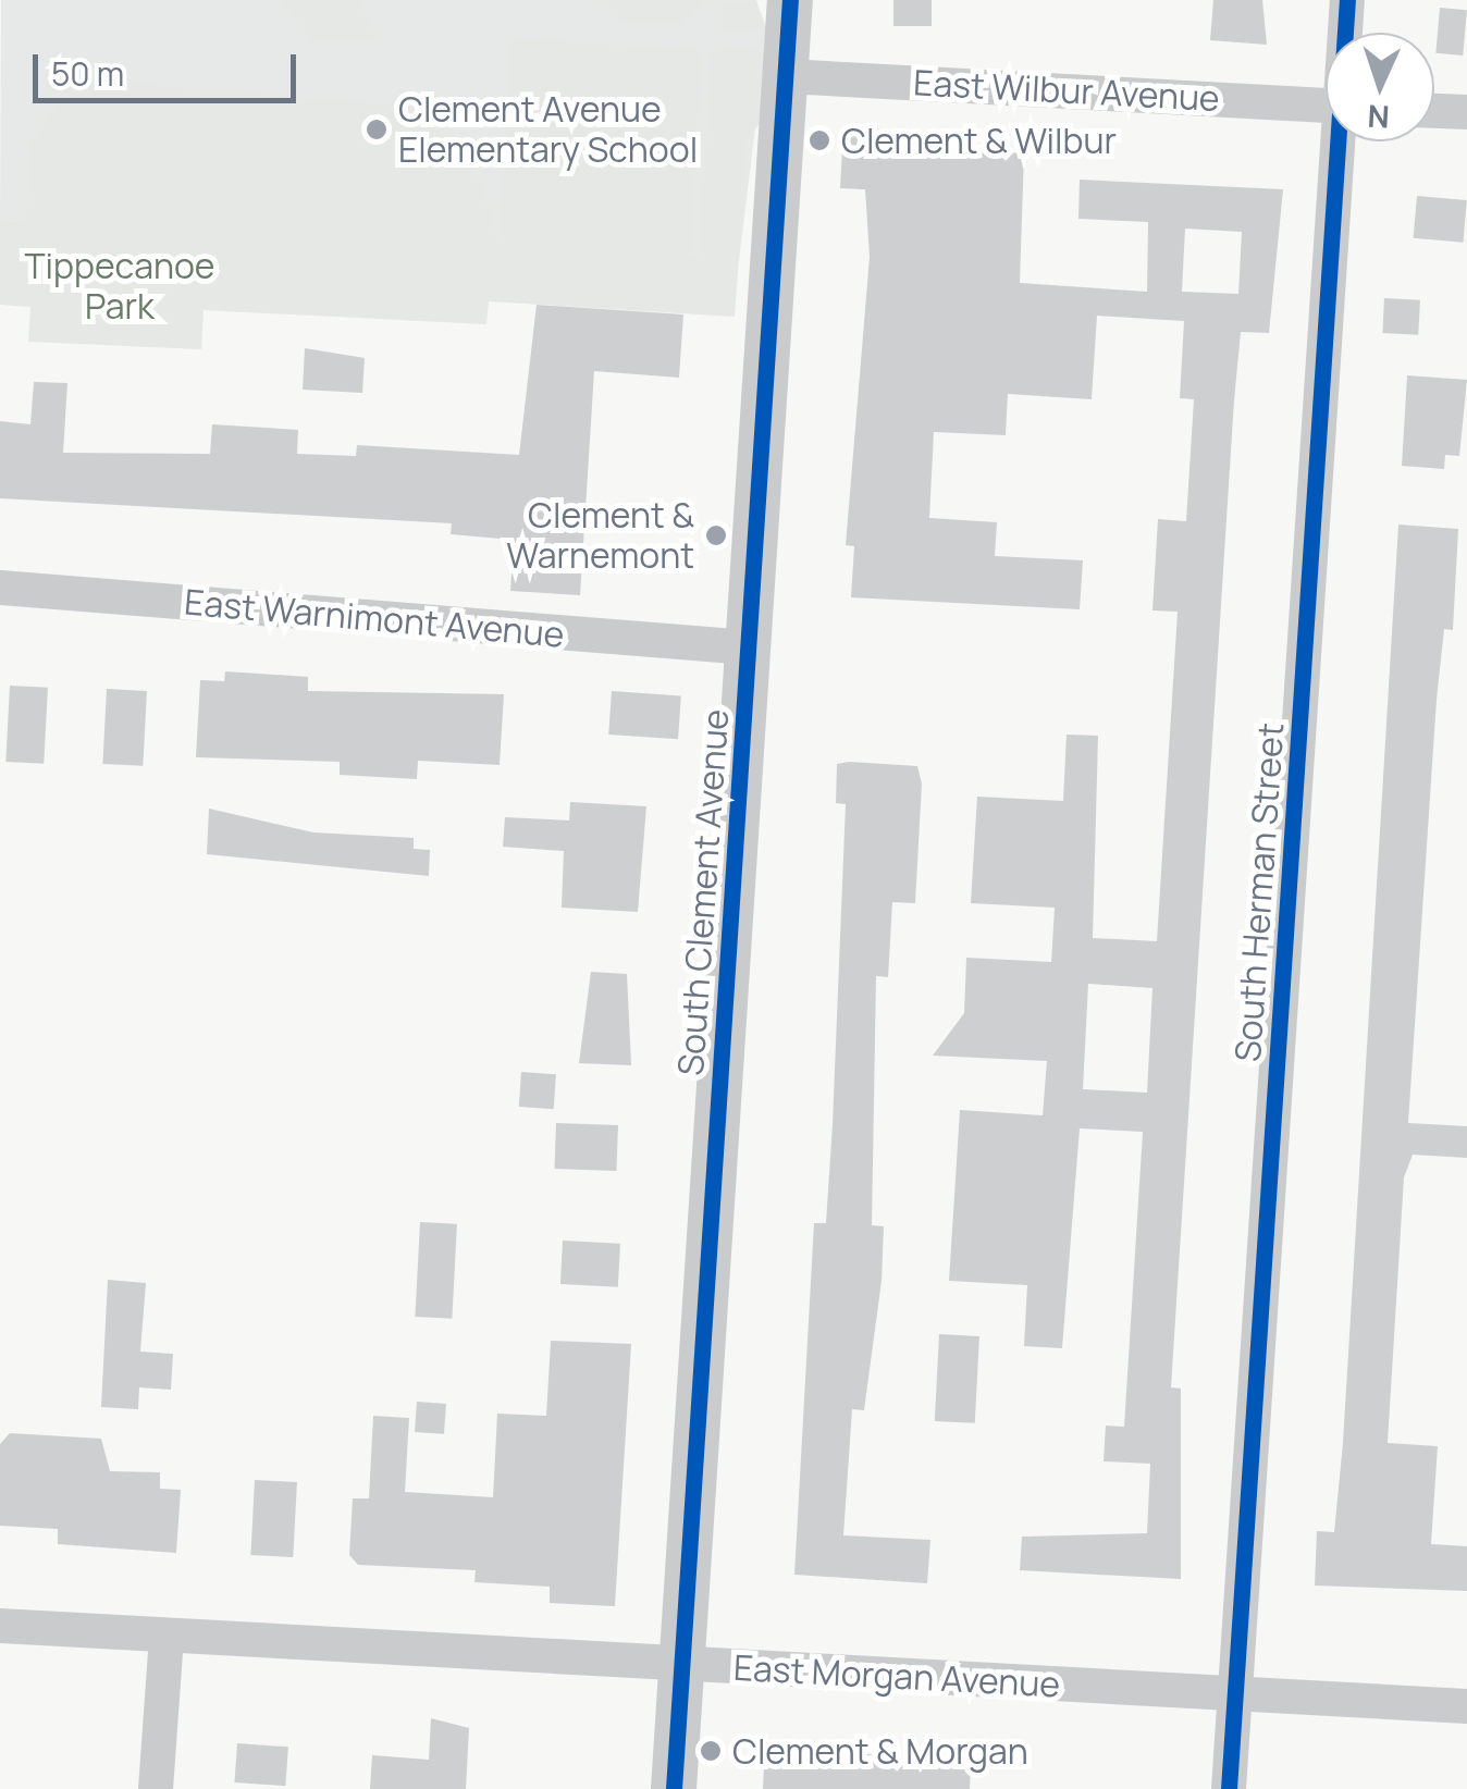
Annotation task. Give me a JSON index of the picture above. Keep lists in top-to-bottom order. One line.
{"streets":{"street":["East Wilbur Avenue","East Warnimont Avenue","South Clement Avenue","South Herman Street","East Morgan Avenue"]},"crossings":[["East Wilbur Avenue","South Clement Avenue"],["East Warnimont Avenue","South Clement Avenue"],["South Clement Avenue","East Morgan Avenue"],["South Herman Street","East Morgan Avenue"]],"parks":["Tippecanoe Park"],"places":["Clement Avenue Elementary School","Clement & Wilbur","Clement & Warnemont","Clement & Morgan"],"scale_bar":"50 m","north":"bottom"}
